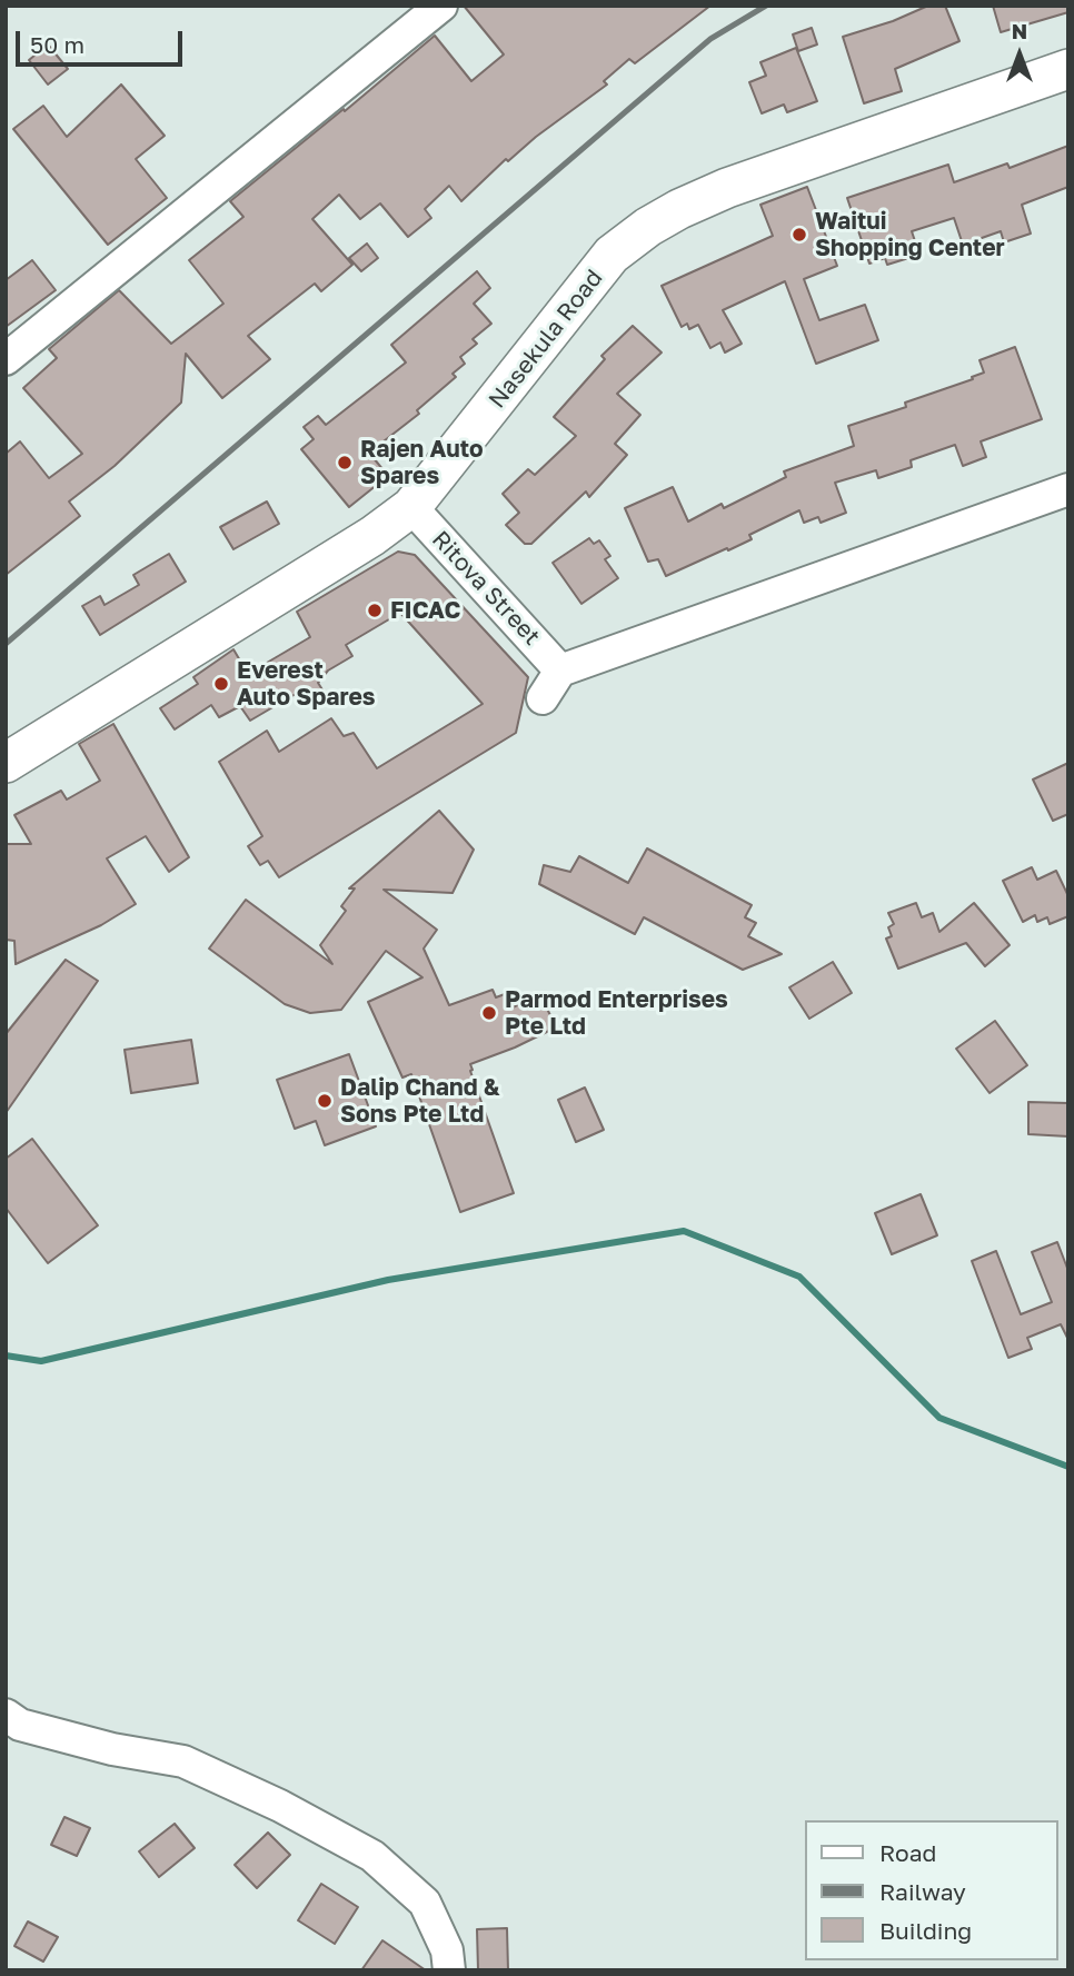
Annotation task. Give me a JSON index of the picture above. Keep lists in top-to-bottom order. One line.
{"streets":{"main road":["Nasekula Road"],"street":["Ritova Street"]},"crossings":[["Nasekula Road","Ritova Street"]],"places":["Waitui Shopping Center","Rajen Auto Spares","FICAC","Everest Auto Spares","Parmod Enterprises Pte Ltd","Dalip Chand & Sons Pte Ltd"],"legend":["Road","Railway","Building"],"scale_bar":"50 m","north":"top"}
